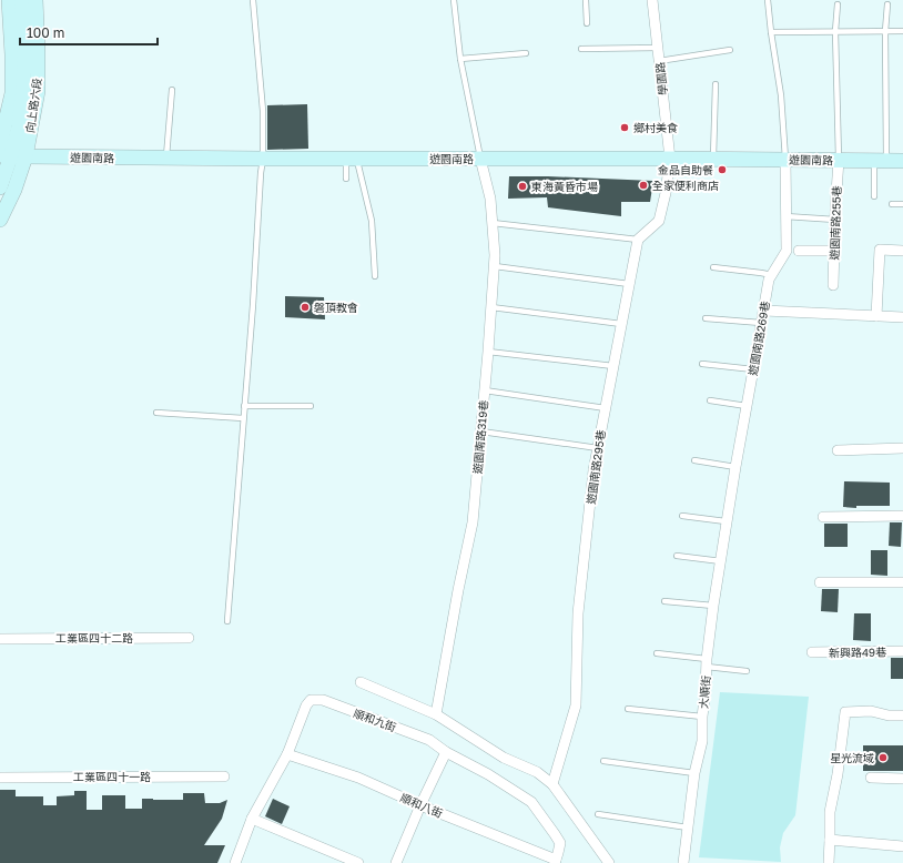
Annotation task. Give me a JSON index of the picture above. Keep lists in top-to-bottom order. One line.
{"streets":{"street":["學園路","向上路六段","遊園南路","遊園南路255巷","遊園南路269巷","遊園南路319巷","遊園南路295巷","工業區四十二路","新興路49巷","大順街","順和九街","工業區四十一路","順和八街"]},"crossings":[["學園路","遊園南路"],["向上路六段","遊園南路"],["遊園南路","遊園南路255巷"],["遊園南路","遊園南路269巷"],["遊園南路","遊園南路319巷"],["遊園南路269巷","大順街"],["順和九街","順和八街"]],"places":["鄉村美食","金品自助餐","全家便利商店","東海黃昏市場","磐頂教會","星光流域"],"scale_bar":"100 m"}
